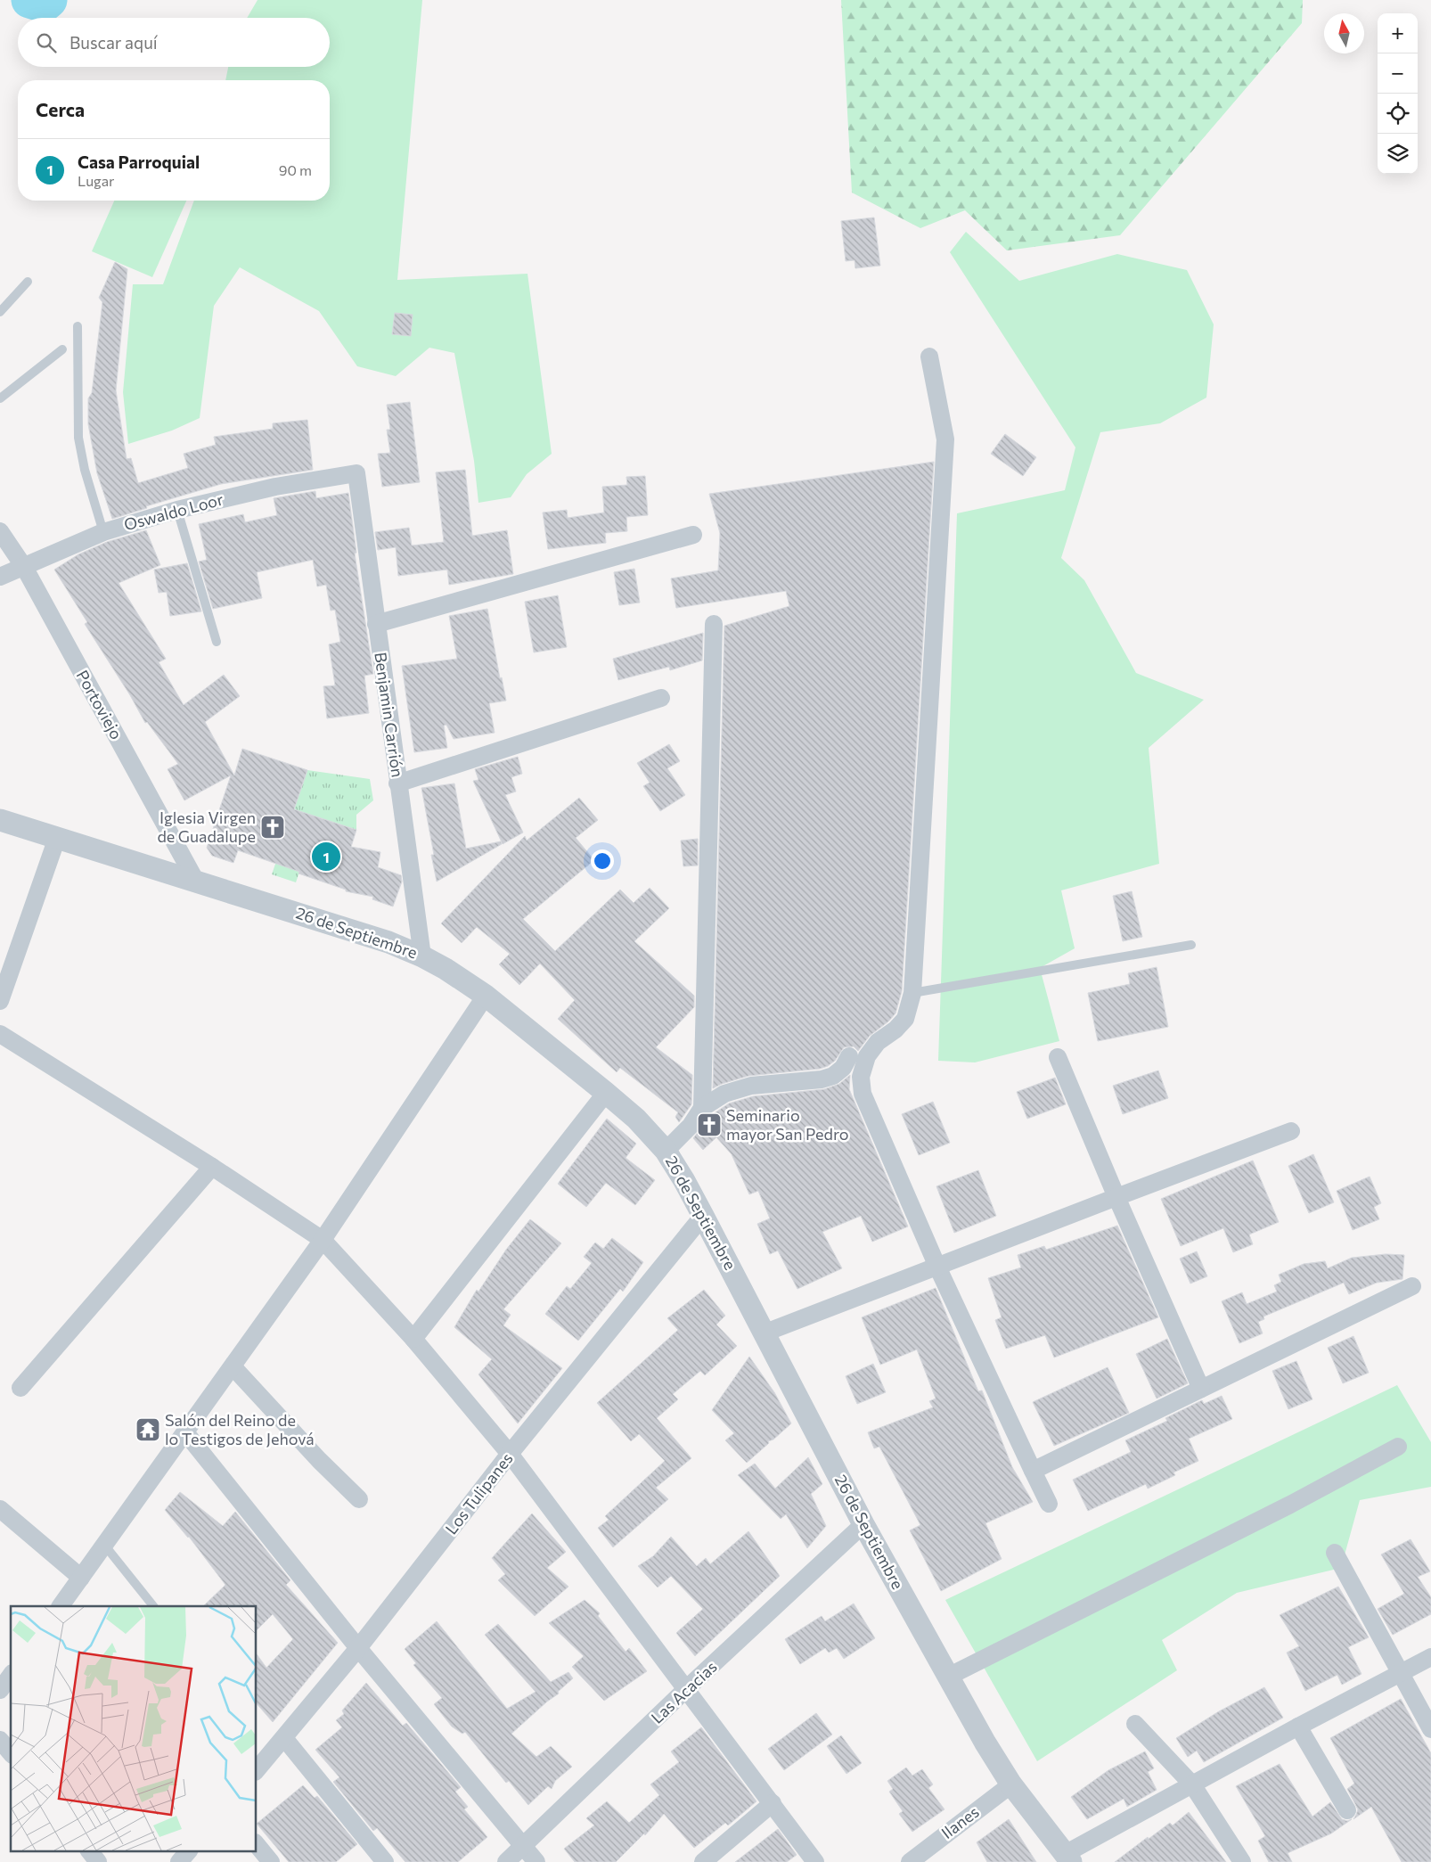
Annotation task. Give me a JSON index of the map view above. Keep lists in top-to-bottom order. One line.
{"streets":{"street":["Oswaldo Loor","Portoviejo","Benjamin Carrión","26 de Septiembre","Los Tulipanes","Las Acacias","Ilanes"]},"crossings":[["Oswaldo Loor","Portoviejo"],["Oswaldo Loor","Benjamin Carrión"],["Portoviejo","26 de Septiembre"],["Benjamin Carrión","26 de Septiembre"],["26 de Septiembre","Los Tulipanes"],["26 de Septiembre","Las Acacias"],["26 de Septiembre","Ilanes"]],"places":{"church":["Iglesia Virgen de Guadalupe","Seminario mayor San Pedro"],"temple":["Salón del Reino de lo Testigos de Jehová"]},"north":"top","page":{"map_buttons":["+","−"],"search":"Buscar aquí","heading":"Cerca","list":[{"mark":"1","name":"Casa Parroquial","note":"Lugar","value":"90 m"}],"pins":"1"}}
